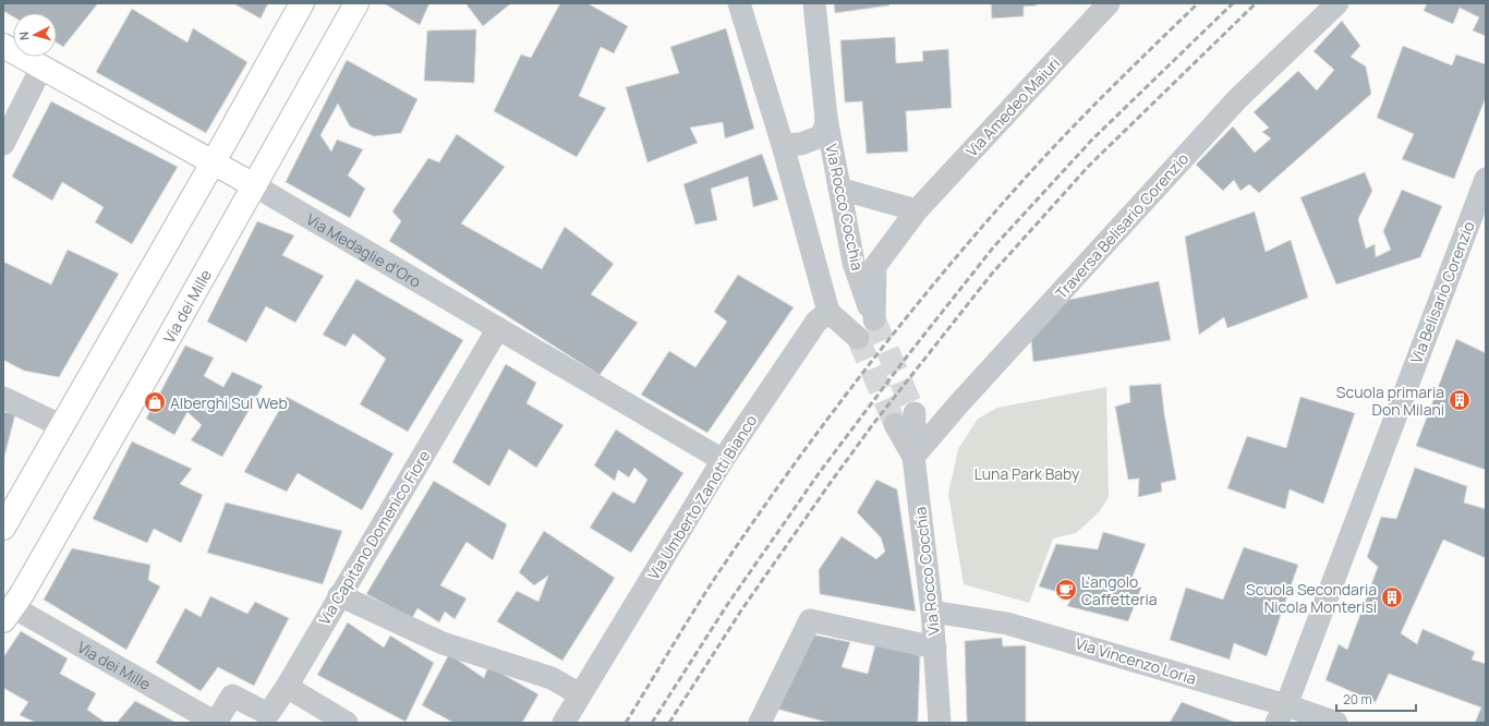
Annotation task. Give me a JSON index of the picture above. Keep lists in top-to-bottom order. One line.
{"streets":{"street":["Via Amedeo Maiuri","Via Rocco Cocchia","Traversa Belisario Corenzio","Via Medaglie d'Oro","Via Belisario Corenzio","Via dei Mille","Via Umberto Zanotti Bianco","Via Capitano Domenico Fiore","Via Vincenzo Loria"]},"crossings":[["Via Amedeo Maiuri","Via Rocco Cocchia"],["Via Rocco Cocchia","Traversa Belisario Corenzio"],["Via Rocco Cocchia","Via Vincenzo Loria"],["Via Medaglie d'Oro","Via dei Mille"],["Via Medaglie d'Oro","Via Umberto Zanotti Bianco"],["Via Medaglie d'Oro","Via Capitano Domenico Fiore"],["Via Belisario Corenzio","Via Vincenzo Loria"],["Via dei Mille","Via Capitano Domenico Fiore"]],"parks":["Luna Park Baby"],"places":{"building":["Scuola primaria Don Milani","Scuola Secondaria Nicola Monterisi"],"shop":["Alberghi Sul Web"],"cafe":["L'angolo Caffetteria"]},"scale_bar":"20 m","north":"left"}
